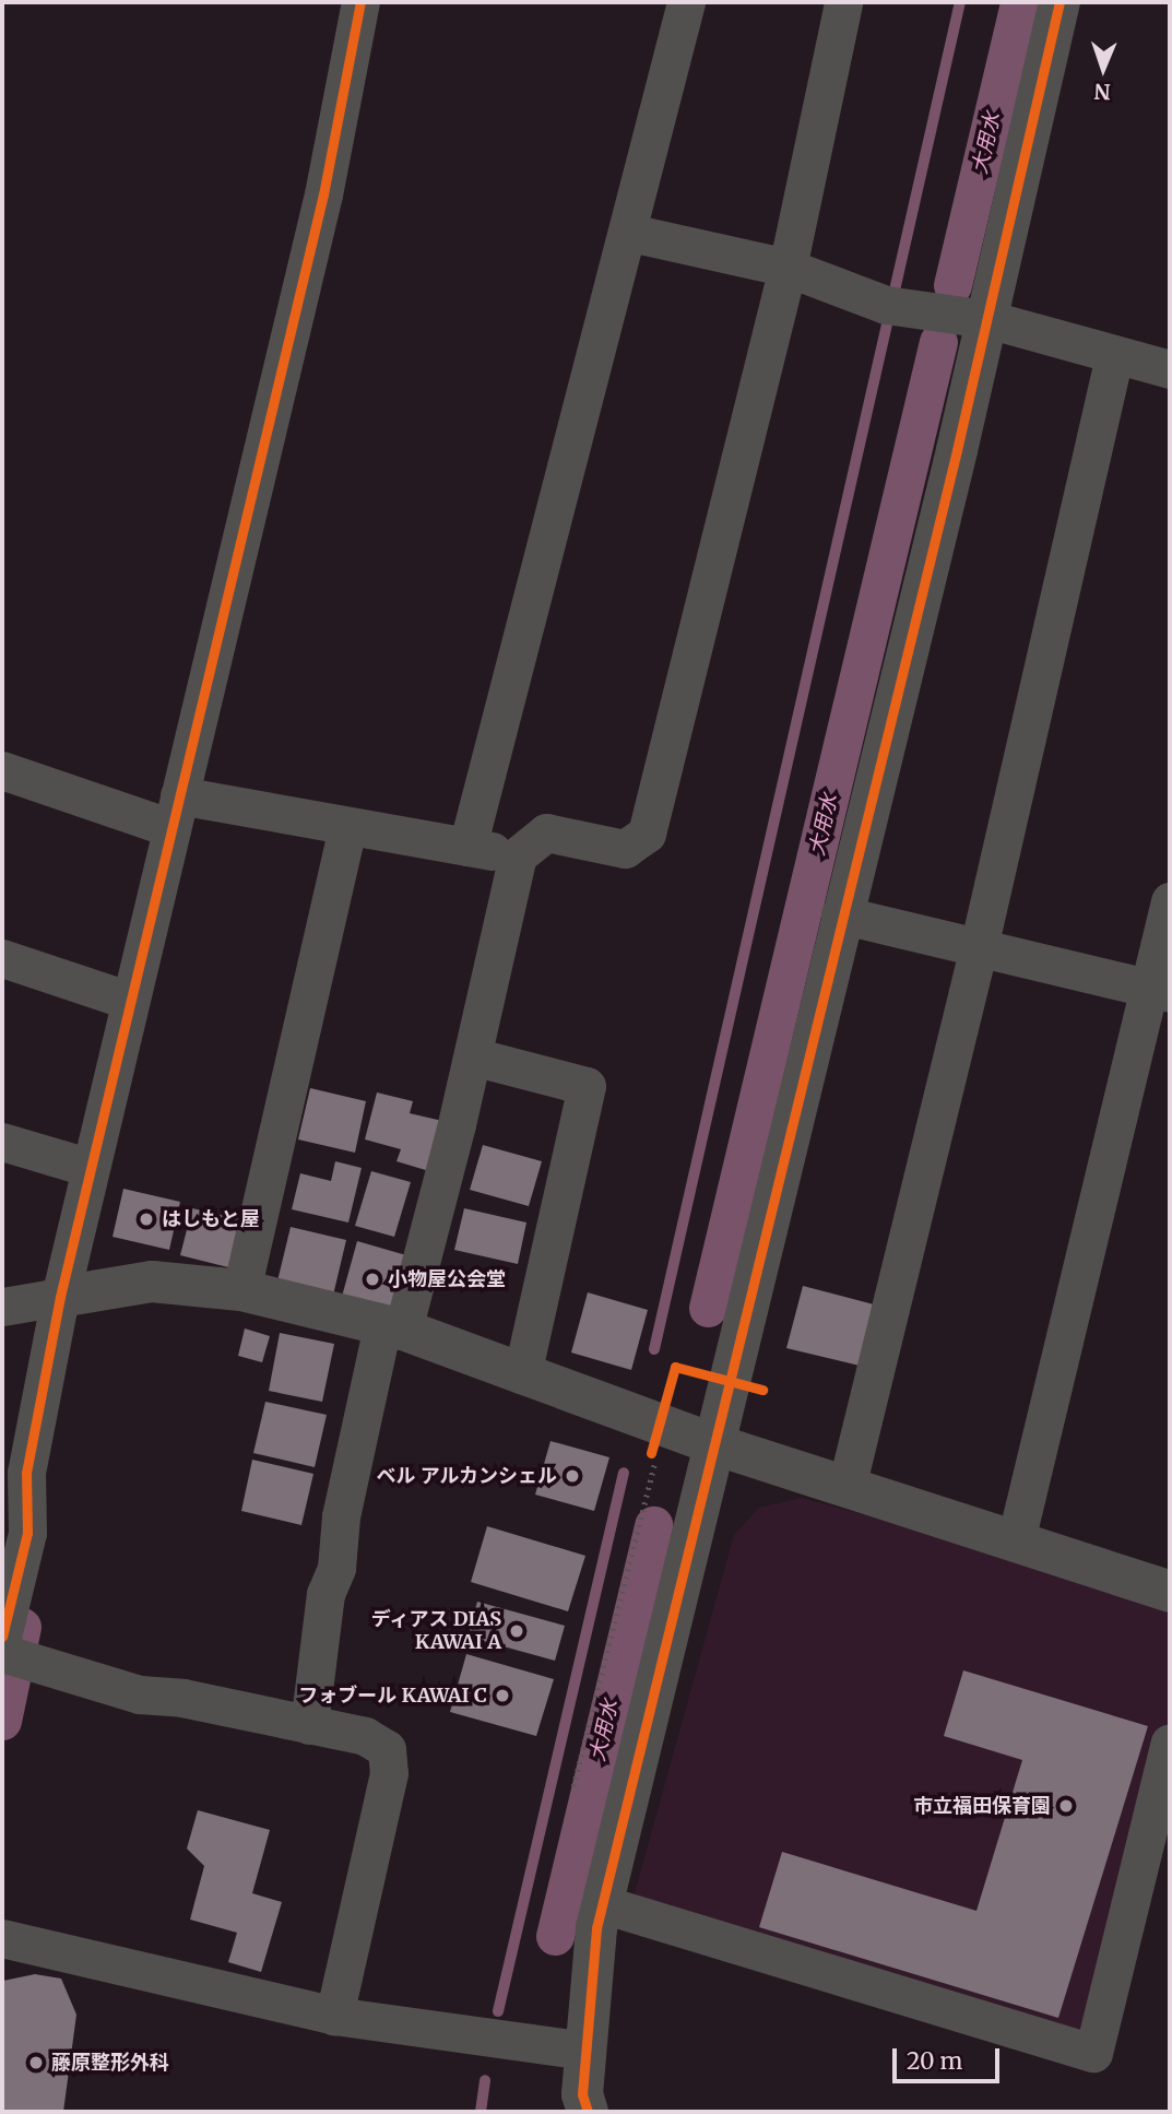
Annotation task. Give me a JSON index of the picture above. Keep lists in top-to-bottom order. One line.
{"water":["大用水"],"places":["はしもと屋","小物屋公会堂","ベル アルカンシェル","ディアス DIAS KAWAI A","フォブール KAWAI C","市立福田保育園","藤原整形外科"],"scale_bar":"20 m","north":"bottom"}
